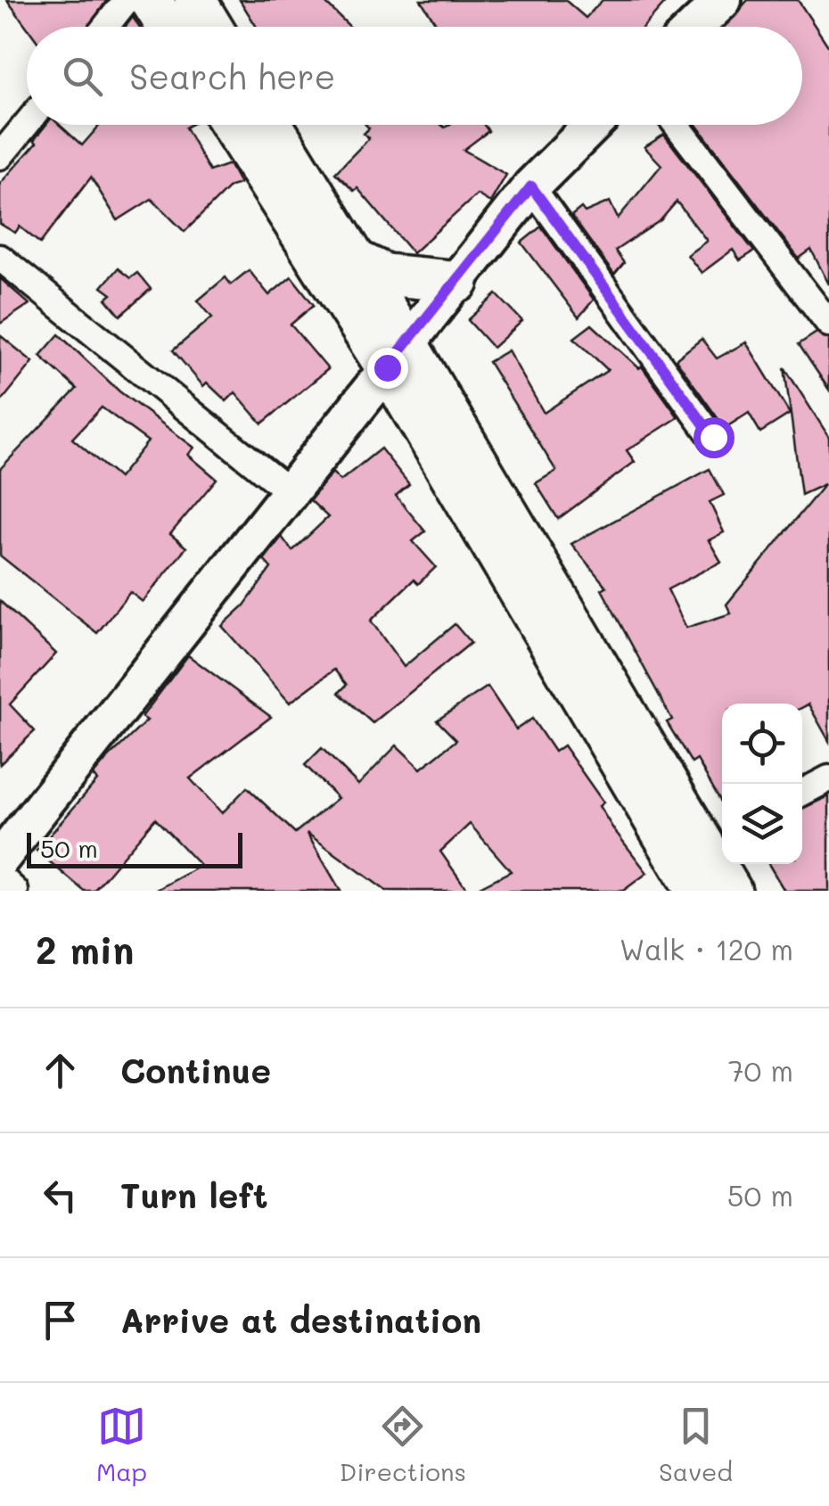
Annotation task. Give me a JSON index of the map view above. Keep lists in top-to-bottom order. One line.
{"scale_bar":"50 m","page":{"search":"Search here","scale":"50 m","heading":["2 min","Walk · 120 m"],"list":[["Continue","70 m"],["Turn left","50 m"],"Arrive at destination"],"nav":["Map","Directions","Saved"]}}
